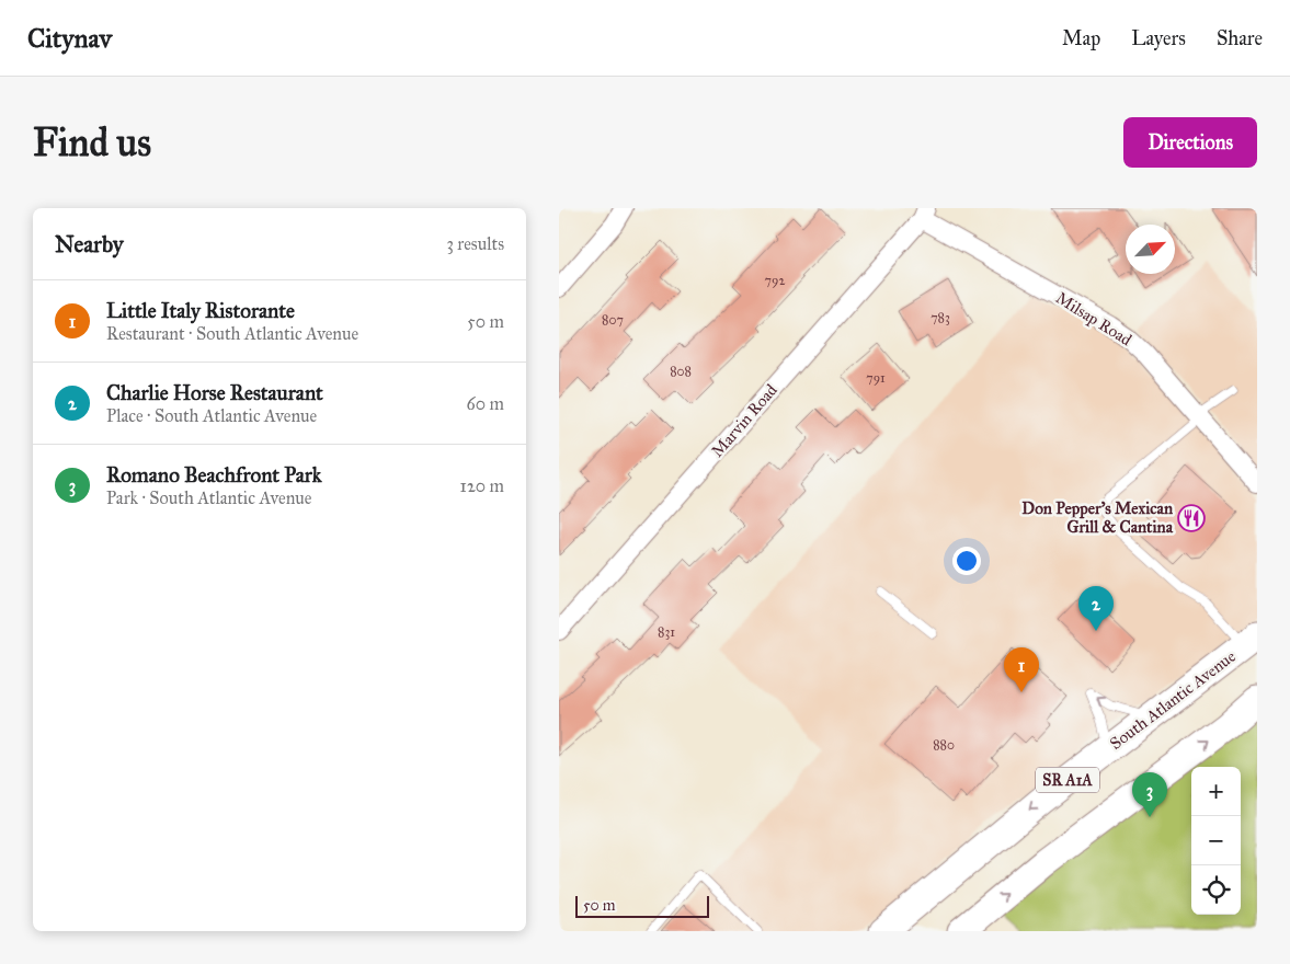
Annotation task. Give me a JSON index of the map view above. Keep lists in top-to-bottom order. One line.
{"streets":{"main road":["South Atlantic Avenue","SR A1A"],"street":["Milsap Road","Marvin Road"]},"crossings":[["Milsap Road","Marvin Road"]],"places":{"restaurant":["Don Pepper's Mexican Grill & Cantina"]},"house_numbers":["792","783","807","808","791","831","880"],"scale_bar":"50 m","north":"top right","page":{"header":"Citynav","nav":["Map","Layers","Share"],"buttons":"Directions","title":"Find us","heading":["Nearby","3 results"],"list":[{"mark":"1","name":"Little Italy Ristorante","note":"Restaurant · South Atlantic Avenue","value":"50 m"},{"mark":"2","name":"Charlie Horse Restaurant","note":"Place · South Atlantic Avenue","value":"60 m"},{"mark":"3","name":"Romano Beachfront Park","note":"Park · South Atlantic Avenue","value":"120 m"}],"pins":["2","1","3"],"map_buttons":["+","−"],"scale":"50 m"}}
